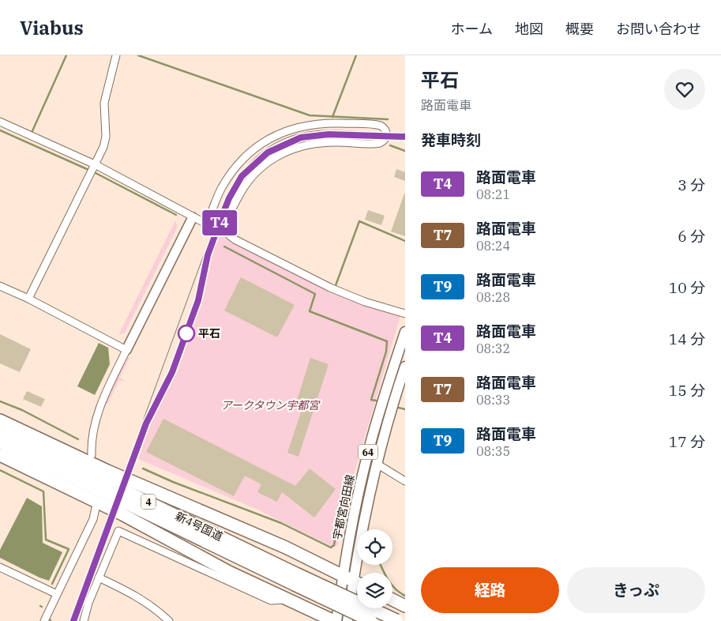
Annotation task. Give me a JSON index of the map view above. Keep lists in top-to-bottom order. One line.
{"streets":{"highway":["4","新4号国道"],"main road":["64","宇都宮向田線"]},"parks":["アークタウン宇都宮"],"places":["平石"],"lines":["tram line T4"],"page":{"header":"Viabus","nav":["ホーム","地図","概要","お問い合わせ"],"on_map":"T4","heading":[["平石","路面電車"],"発車時刻"],"list":[{"mark":"T4","name":"路面電車","note":"08:21","value":"3 分"},{"mark":"T7","name":"路面電車","note":"08:24","value":"6 分"},{"mark":"T9","name":"路面電車","note":"08:28","value":"10 分"},{"mark":"T4","name":"路面電車","note":"08:32","value":"14 分"},{"mark":"T7","name":"路面電車","note":"08:33","value":"15 分"},{"mark":"T9","name":"路面電車","note":"08:35","value":"17 分"}],"buttons":["経路","きっぷ"]}}
